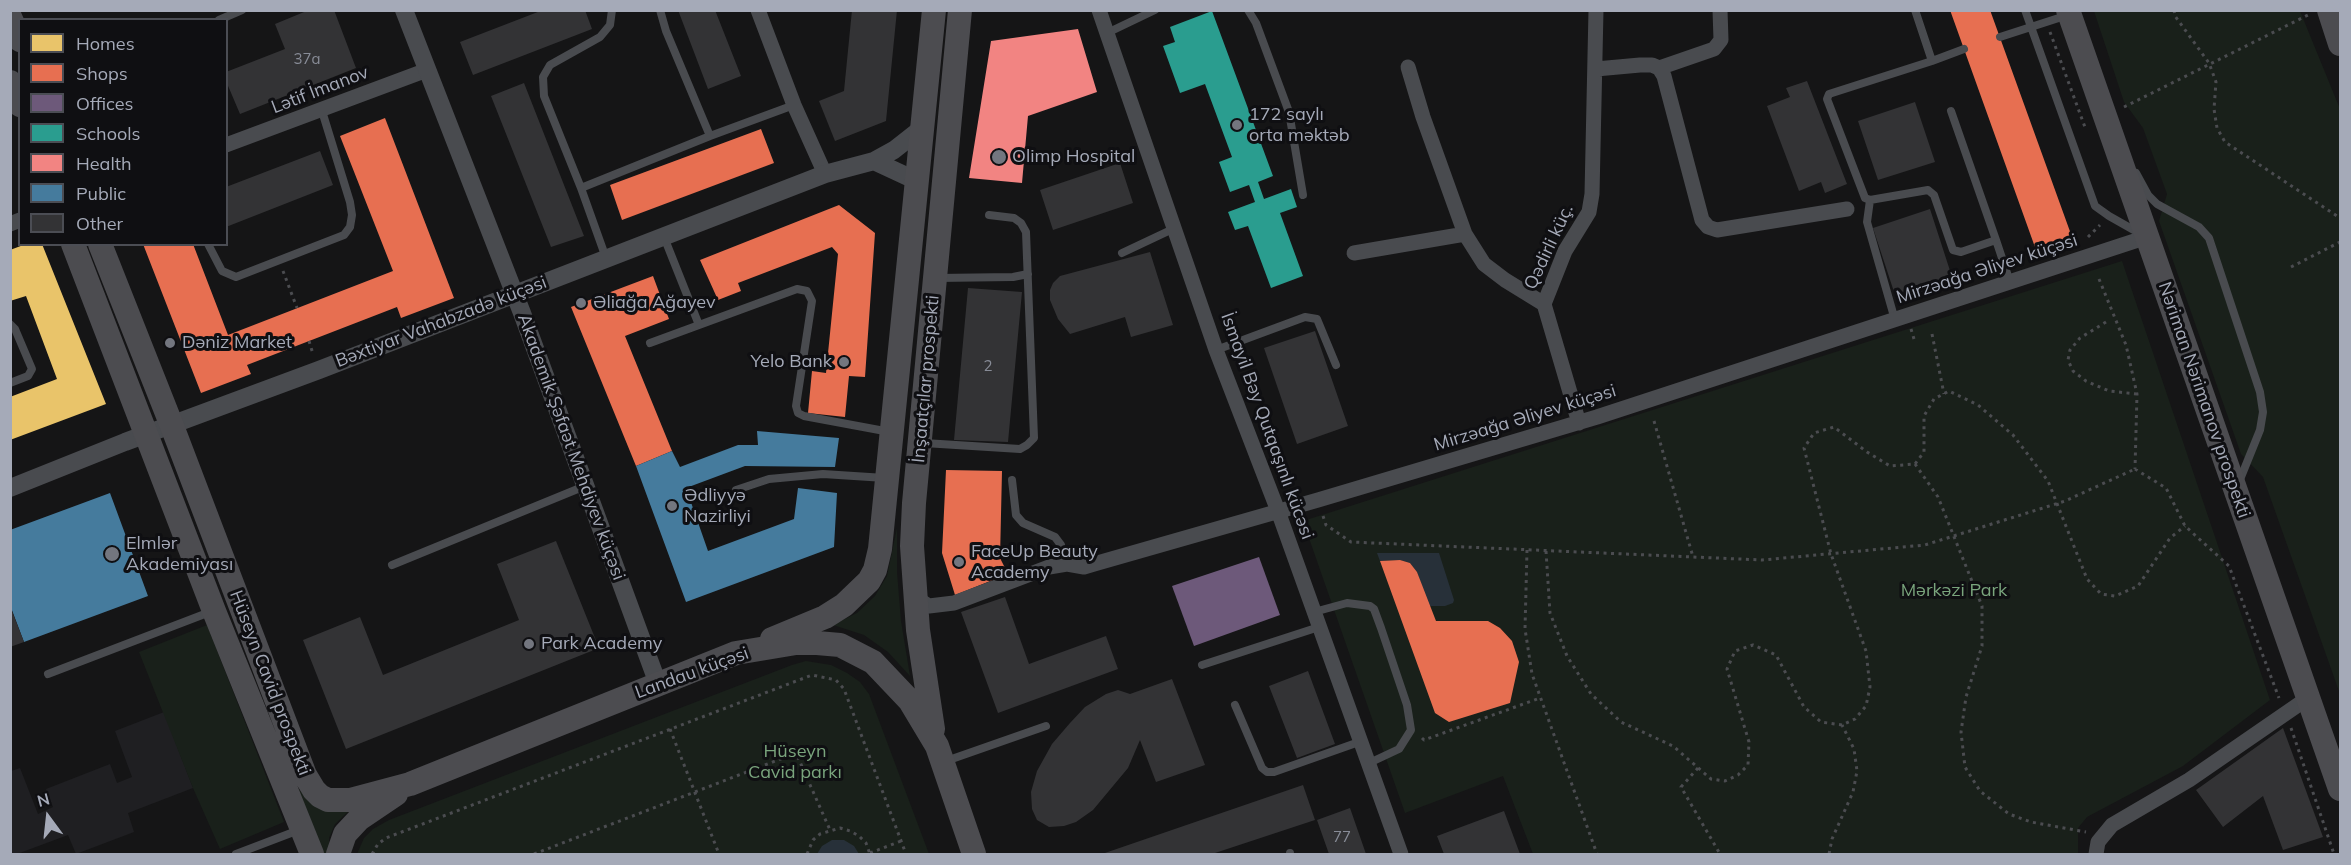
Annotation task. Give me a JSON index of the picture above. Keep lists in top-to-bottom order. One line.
{"streets":{"main road":["İnşaatçılar prospekti","Nəriman Nərimanov prospekti","Landau küçəsi","Hüseyn Cavid prospekti"],"street":["Lətif İmanov","Qədirli küç.","Mirzəağa Əliyev küçəsi","Bəxtiyar Vahabzadə küçəsi","İsmayil Bəy Qutqaşınlı kücəsi","Akademik Şəfaət Mehdiyev küçəsi"]},"crossings":[["Lətif İmanov","Akademik Şəfaət Mehdiyev küçəsi"],["Qədirli küç.","Mirzəağa Əliyev küçəsi"],["Mirzəağa Əliyev küçəsi","İnşaatçılar prospekti"],["Mirzəağa Əliyev küçəsi","Nəriman Nərimanov prospekti"],["Mirzəağa Əliyev küçəsi","İsmayil Bəy Qutqaşınlı kücəsi"],["Bəxtiyar Vahabzadə küçəsi","İnşaatçılar prospekti"],["Bəxtiyar Vahabzadə küçəsi","Akademik Şəfaət Mehdiyev küçəsi"],["Bəxtiyar Vahabzadə küçəsi","Hüseyn Cavid prospekti"],["İnşaatçılar prospekti","Landau küçəsi"],["Akademik Şəfaət Mehdiyev küçəsi","Landau küçəsi"],["Landau küçəsi","Hüseyn Cavid prospekti"]],"parks":["Mərkəzi Park","Hüseyn Cavid parkı"],"places":["172 saylı orta məktəb","Olimp Hospital","Əliağa Ağayev","Dəniz Market","Yelo Bank","Ədliyyə Nazirliyi","Elmlər Akademiyası","FaceUp Beauty Academy","Park Academy"],"house_numbers":["37a","2","77"],"legend":["Homes","Shops","Offices","Schools","Health","Public","Other"],"north":"top"}
